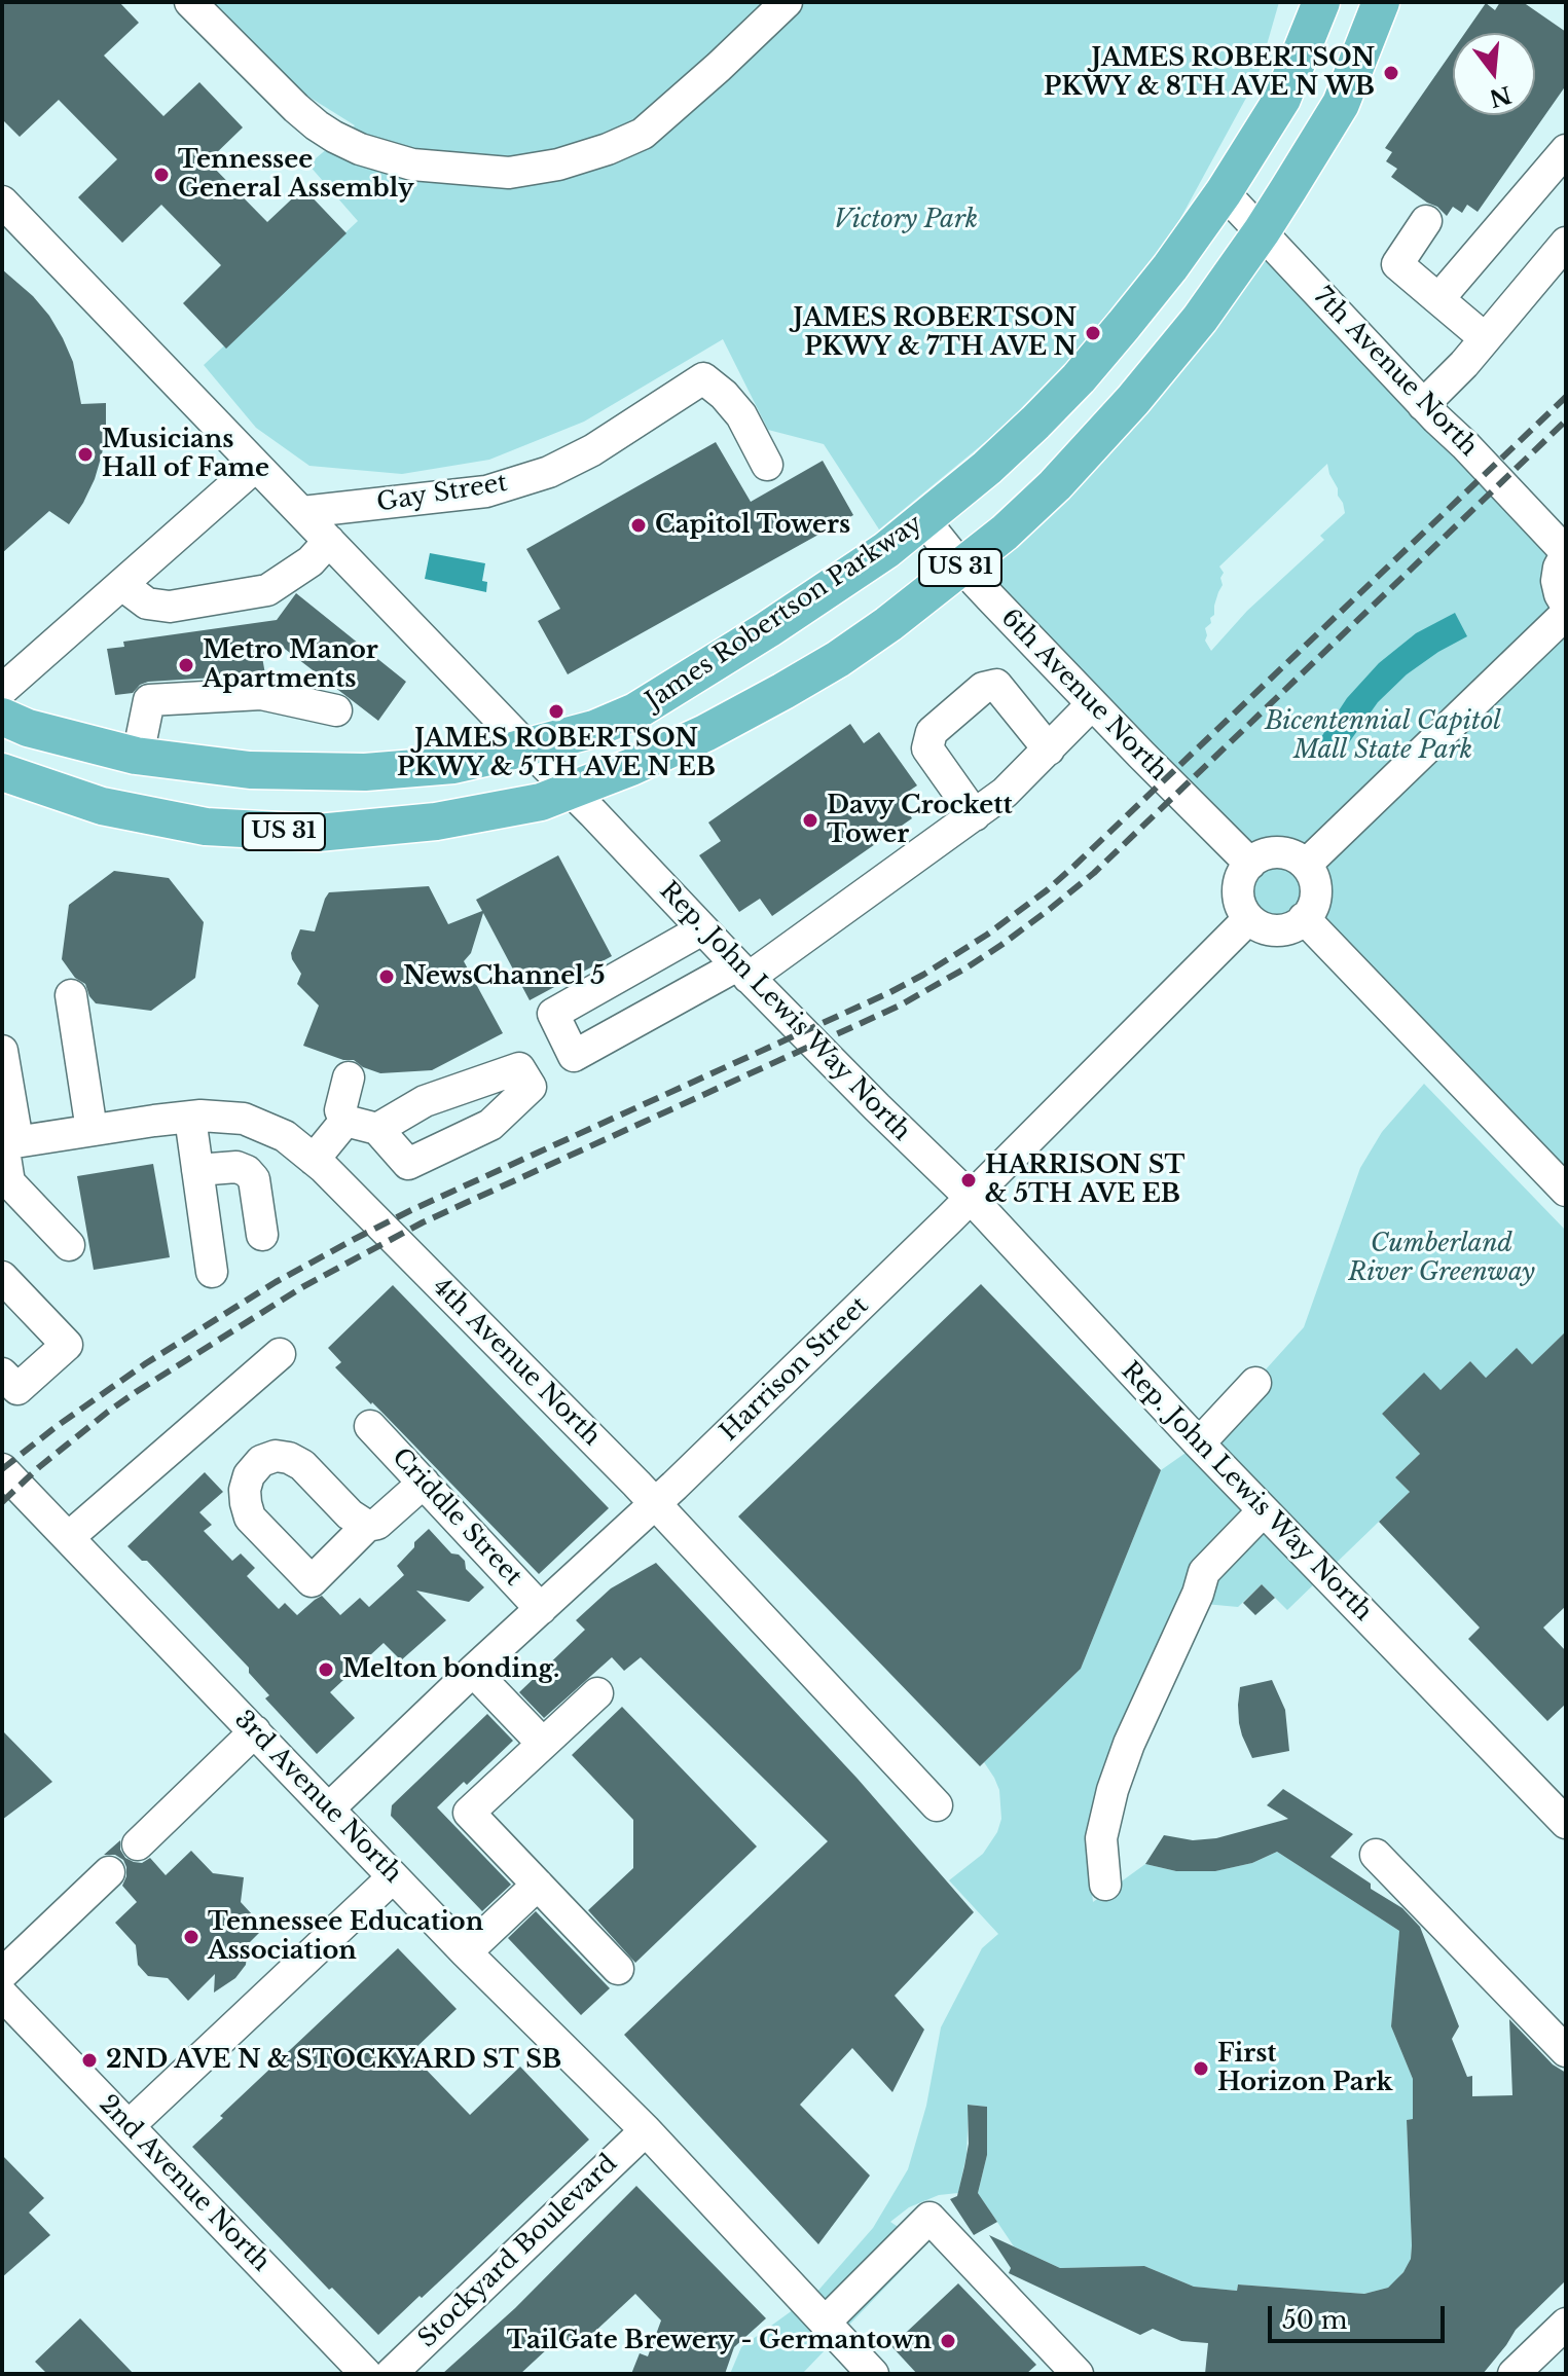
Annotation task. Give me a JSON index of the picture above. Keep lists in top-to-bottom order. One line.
{"streets":{"main road":["US 31","James Robertson Parkway"],"street":["7th Avenue North","Gay Street","6th Avenue North","Rep. John Lewis Way North","4th Avenue North","Harrison Street","Criddle Street","3rd Avenue North","2nd Avenue North","Stockyard Boulevard"]},"crossings":[["7th Avenue North","James Robertson Parkway"],["Gay Street","Rep. John Lewis Way North"],["James Robertson Parkway","6th Avenue North"],["James Robertson Parkway","Rep. John Lewis Way North"],["6th Avenue North","Harrison Street"],["Rep. John Lewis Way North","Harrison Street"],["4th Avenue North","Harrison Street"],["Harrison Street","Criddle Street"],["Harrison Street","3rd Avenue North"],["3rd Avenue North","Stockyard Boulevard"]],"parks":["Victory Park","Bicentennial Capitol Mall State Park","Cumberland River Greenway"],"places":["JAMES ROBERTSON PKWY & 8TH AVE N WB","Tennessee General Assembly","JAMES ROBERTSON PKWY & 7TH AVE N","Musicians Hall of Fame","Capitol Towers","Metro Manor Apartments","JAMES ROBERTSON PKWY & 5TH AVE N EB","Davy Crockett Tower","NewsChannel 5","HARRISON ST & 5TH AVE EB","Melton bonding.","Tennessee Education Association","2ND AVE N & STOCKYARD ST SB","First Horizon Park","TailGate Brewery - Germantown"],"scale_bar":"50 m","north":"bottom"}
